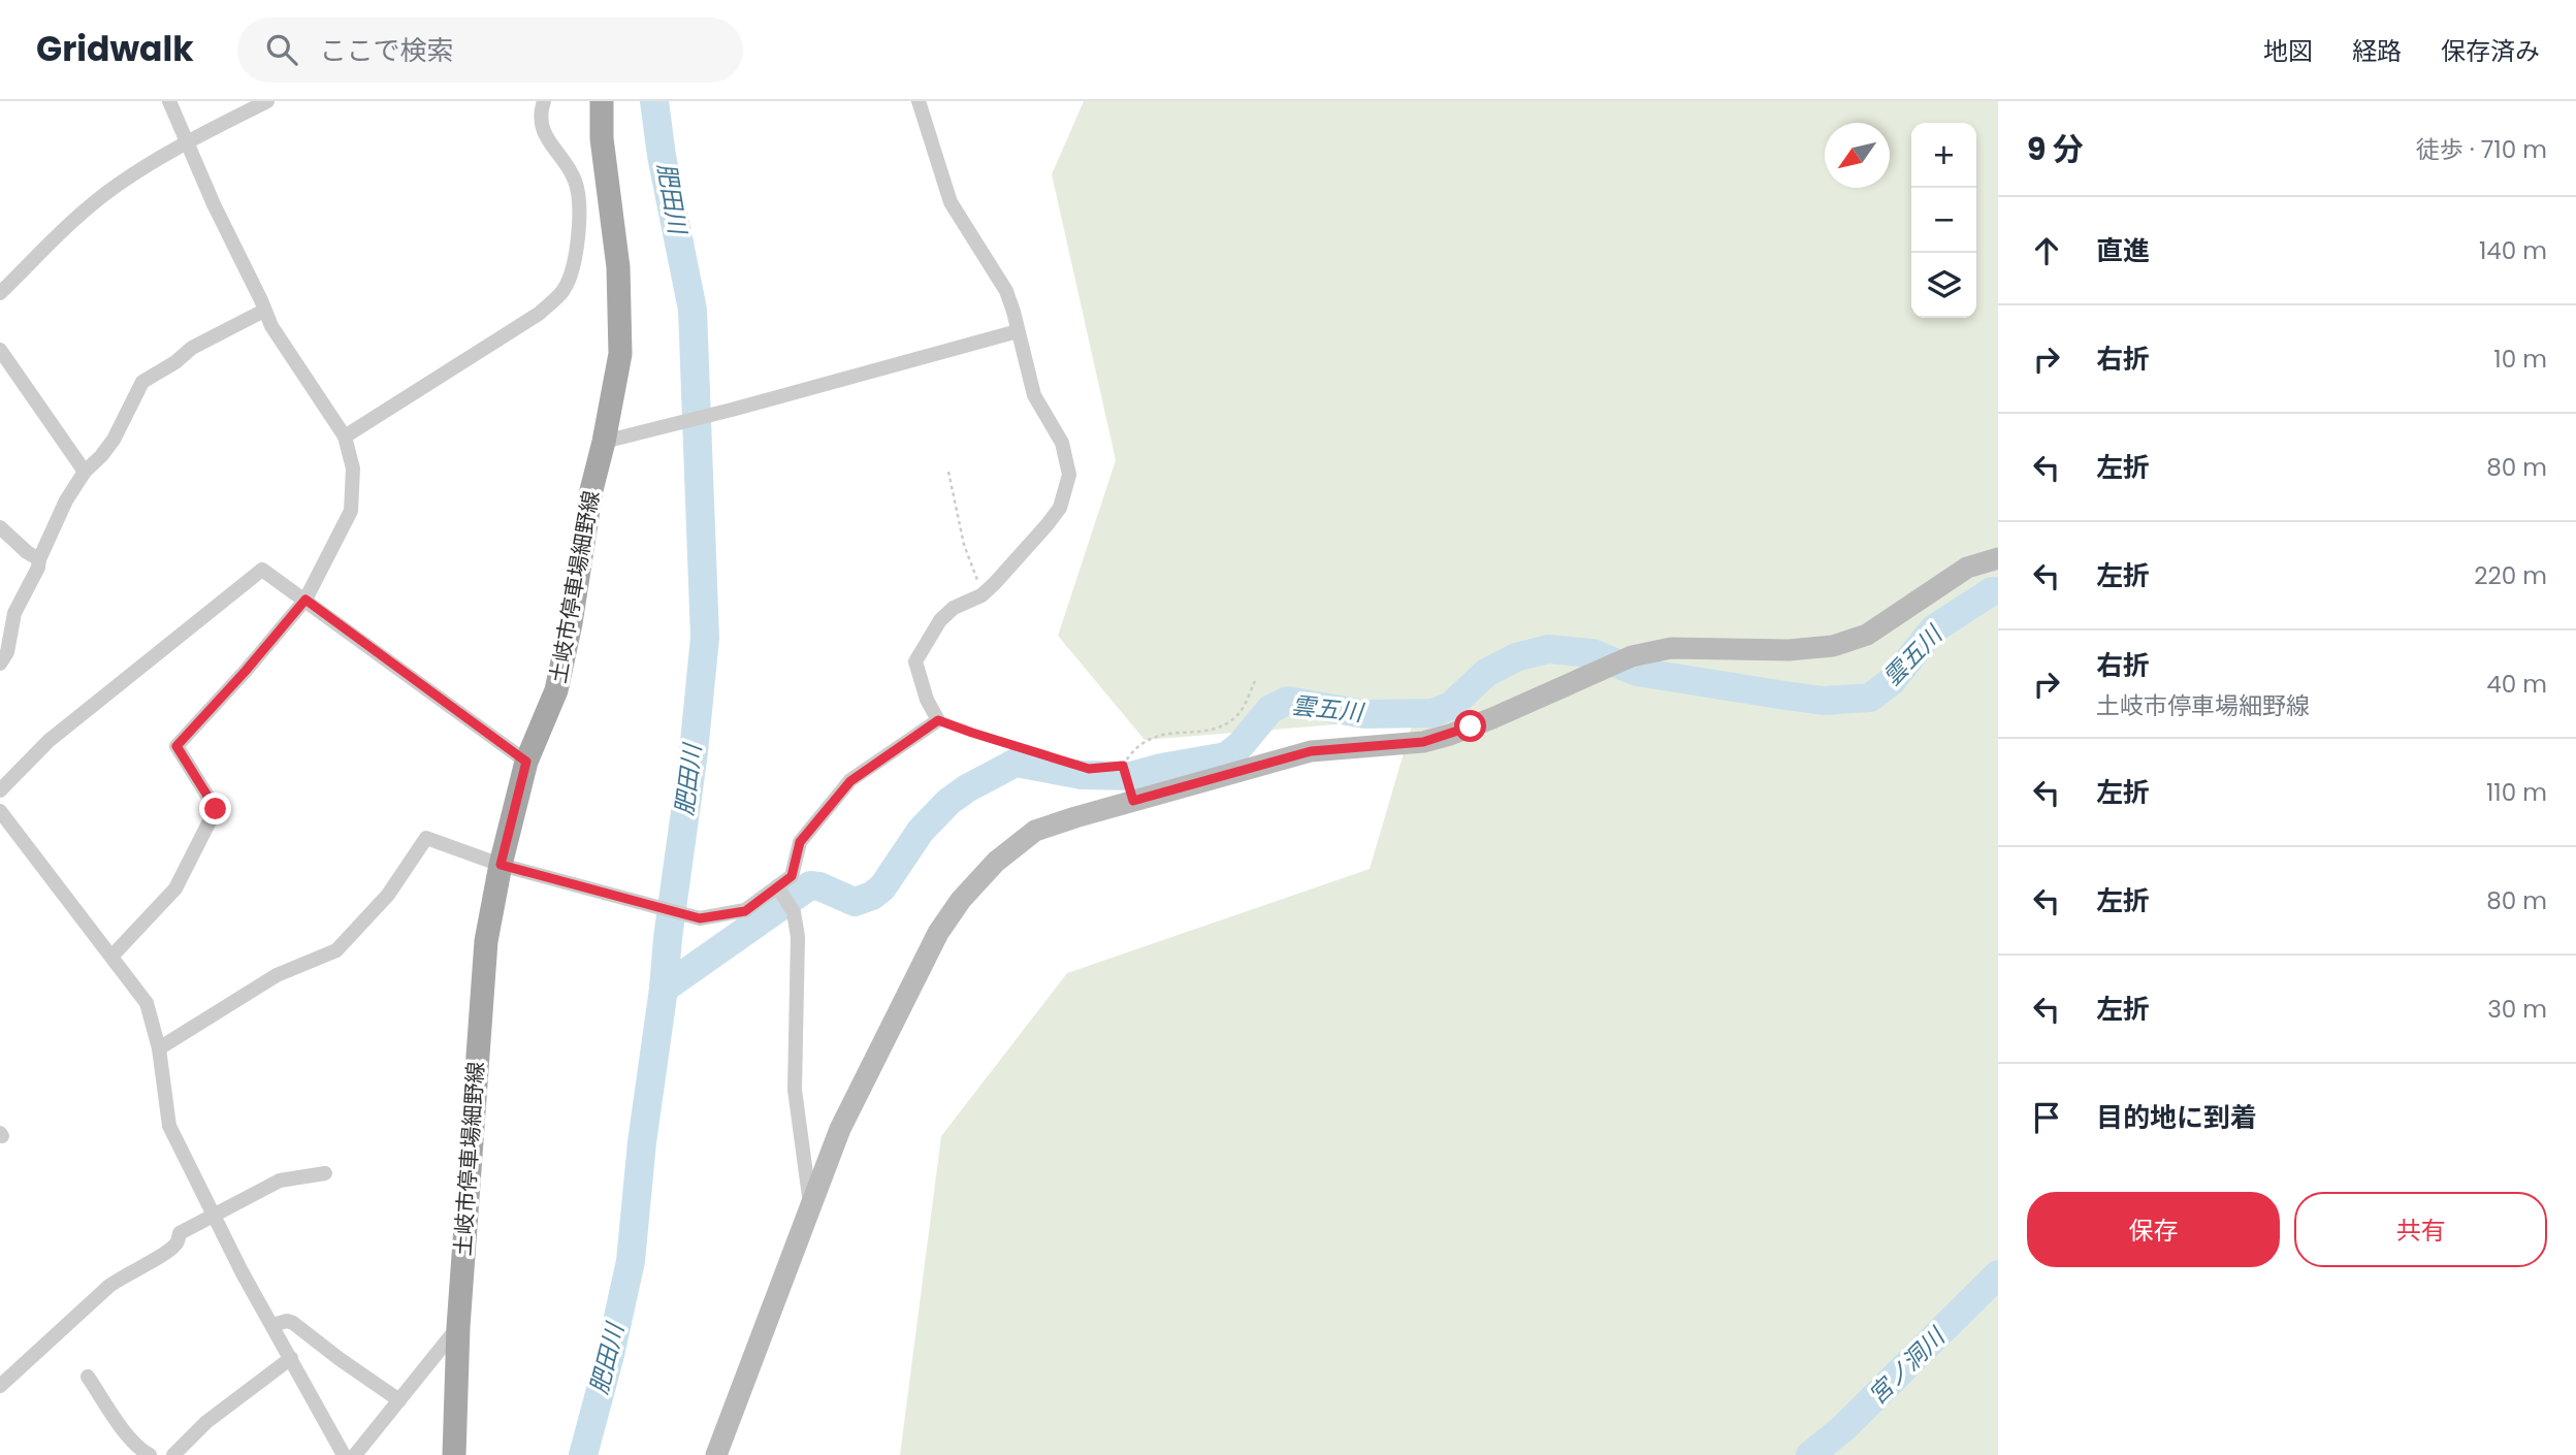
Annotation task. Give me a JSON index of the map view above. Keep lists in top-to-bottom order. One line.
{"streets":{"main road":["土岐市停車場細野線"]},"water":["肥田川","雲五川","宮ノ洞川"],"north":"bottom left","page":{"header":"Gridwalk","search":"ここで検索","nav":["地図","経路","保存済み"],"heading":["9 分","徒歩 · 710 m"],"map_buttons":["+","−"],"list":[["直進","140 m"],["右折","10 m"],["左折","80 m"],["左折","220 m"],["右折","土岐市停車場細野線","40 m"],["左折","110 m"],["左折","80 m"],["左折","30 m"],"目的地に到着"],"buttons":["保存","共有"]}}
